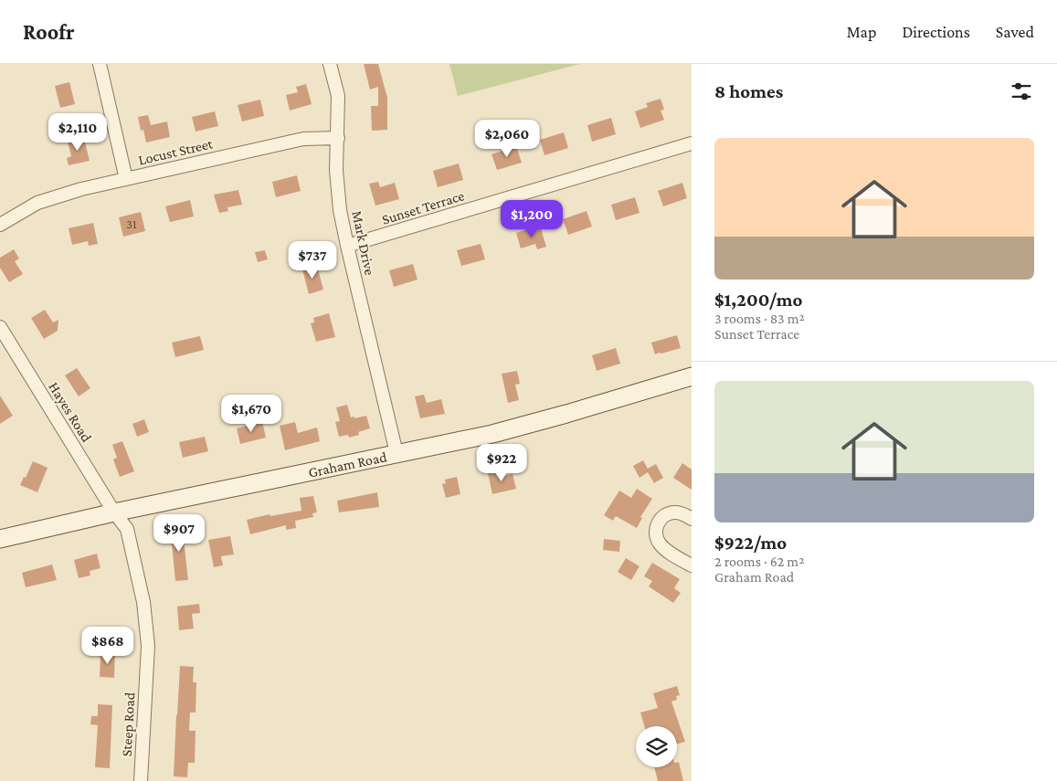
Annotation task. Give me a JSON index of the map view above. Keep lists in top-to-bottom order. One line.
{"streets":{"street":["Locust Street","Sunset Terrace","Mark Drive","Hayes Road","Graham Road","Steep Road"]},"crossings":[["Locust Street","Mark Drive"],["Sunset Terrace","Mark Drive"],["Mark Drive","Graham Road"],["Hayes Road","Graham Road"],["Hayes Road","Steep Road"],["Graham Road","Steep Road"]],"house_numbers":["31"],"page":{"header":"Roofr","nav":["Map","Directions","Saved"],"heading":"8 homes","price":["$2,110","$2,060","$1,200","$737","$1,670","$922","$907","$868"],"list":[{"name":"$1,200/mo","note":"3 rooms · 83 m² · Sunset Terrace"},{"name":"$922/mo","note":"2 rooms · 62 m² · Graham Road"}]}}
